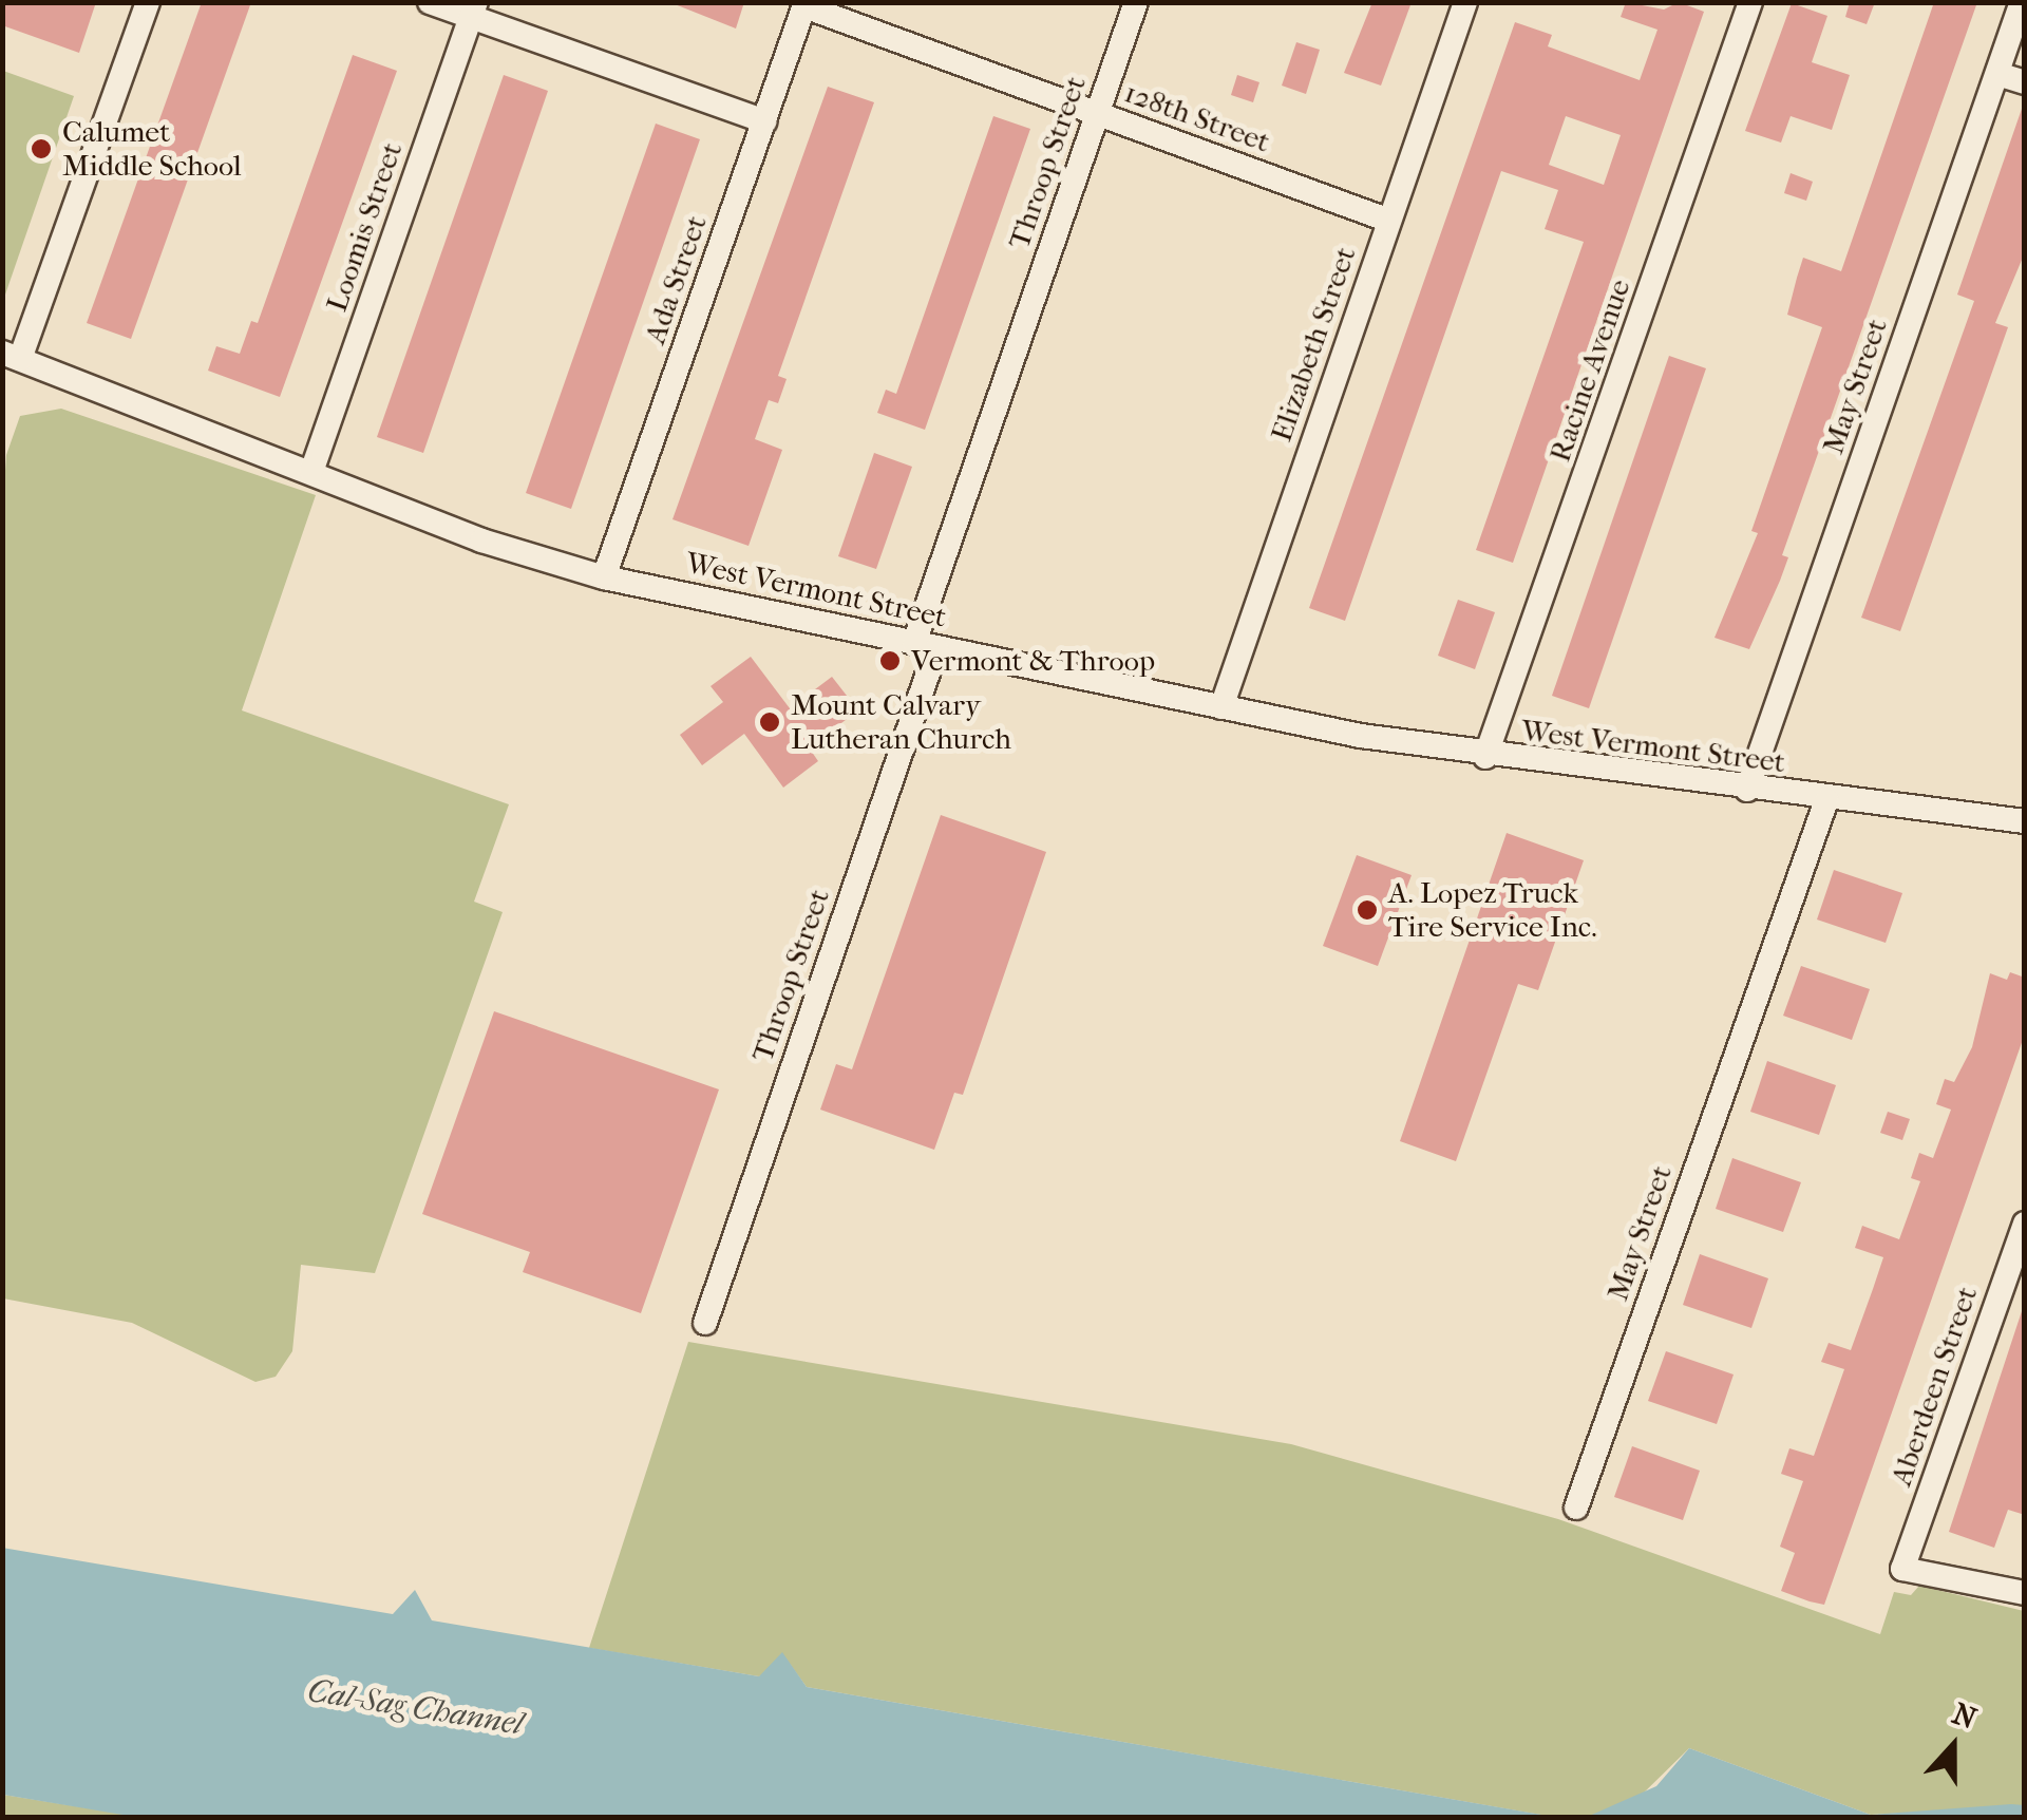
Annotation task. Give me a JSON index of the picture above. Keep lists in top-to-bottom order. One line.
{"streets":{"street":["128th Street","Throop Street","Loomis Street","Ada Street","Elizabeth Street","Racine Avenue","May Street","West Vermont Street","Aberdeen Street"]},"crossings":[["128th Street","Throop Street"],["128th Street","Ada Street"],["128th Street","Elizabeth Street"],["Throop Street","West Vermont Street"],["Loomis Street","West Vermont Street"],["Ada Street","West Vermont Street"],["Elizabeth Street","West Vermont Street"],["Racine Avenue","West Vermont Street"],["May Street","West Vermont Street"]],"water":["Cal-Sag Channel"],"places":["Calumet Middle School","Vermont & Throop","Mount Calvary Lutheran Church","A. Lopez Truck Tire Service Inc."],"north":"top"}
